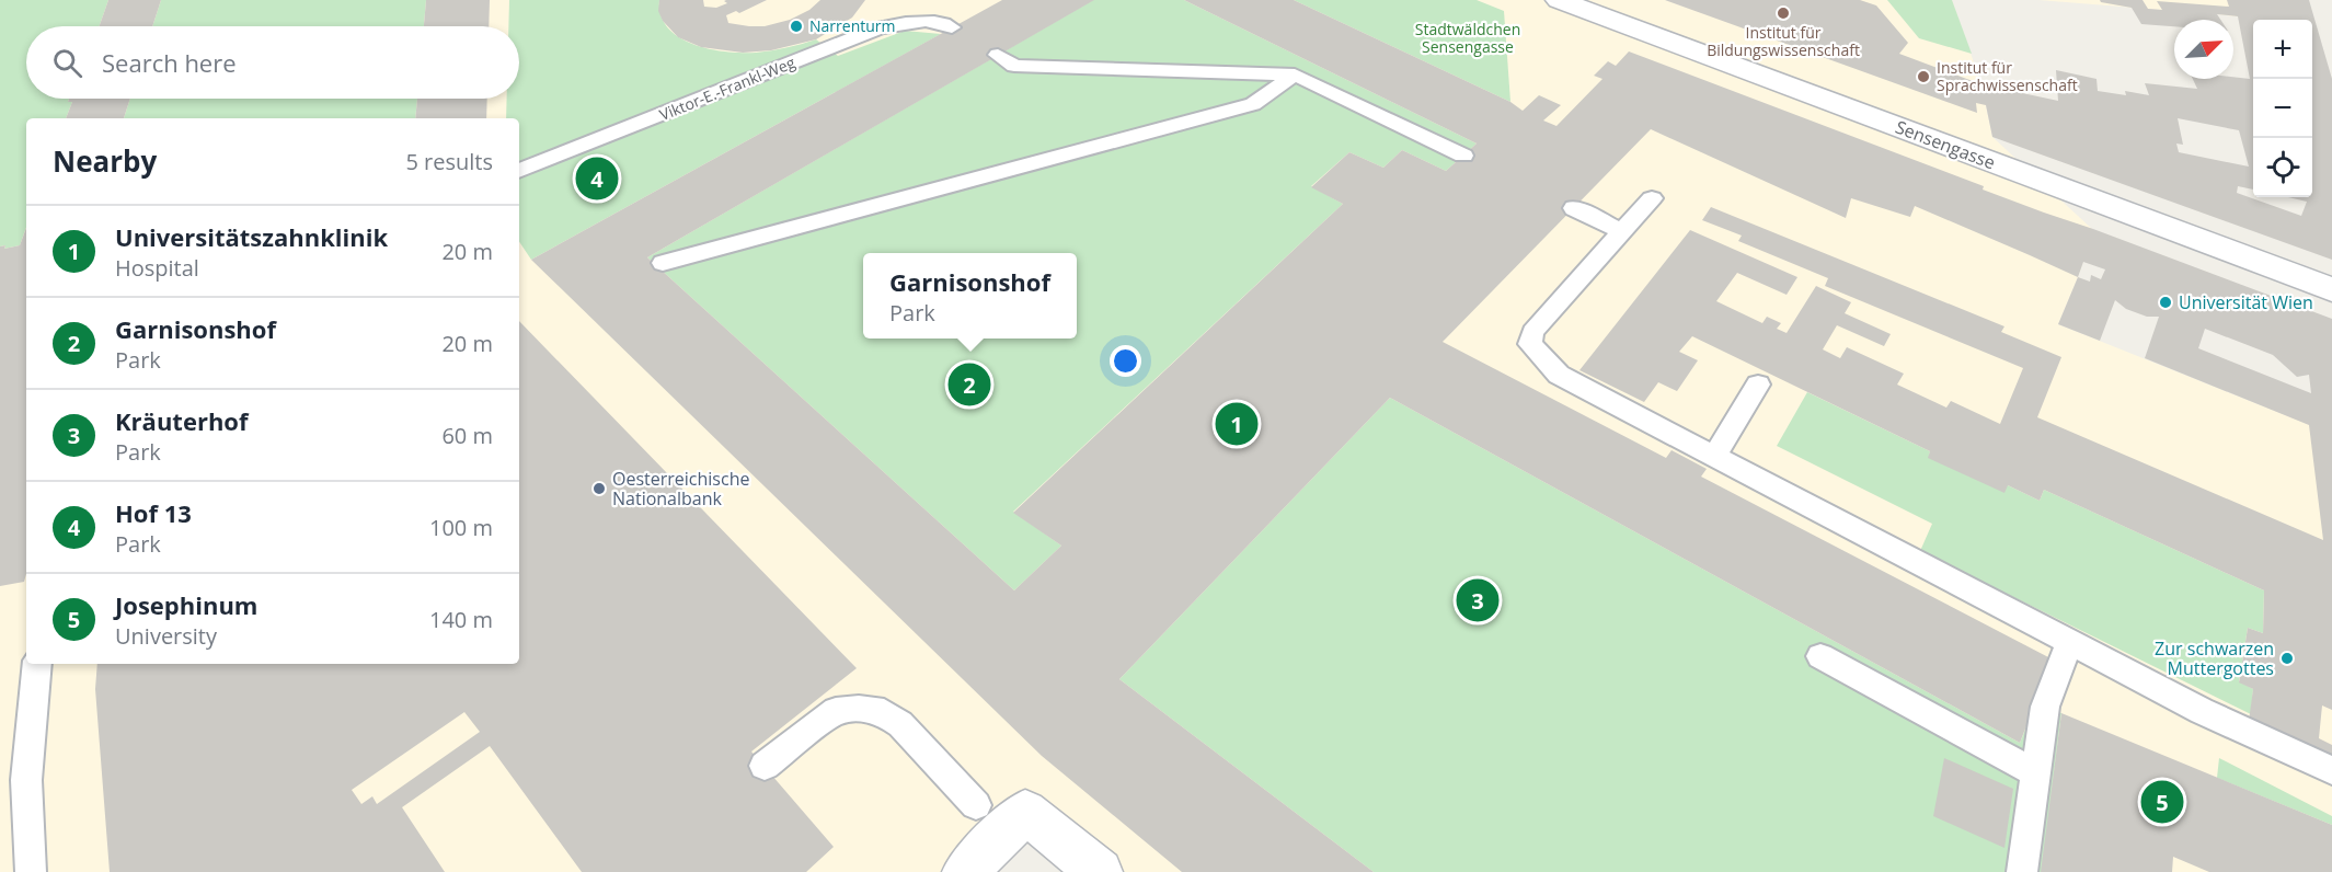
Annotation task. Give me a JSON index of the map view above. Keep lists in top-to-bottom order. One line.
{"streets":{"street":["Sensengasse"],"lane":["Viktor-E.-Frankl-Weg"]},"parks":["Stadtwäldchen Sensengasse"],"places":["Institut für Bildungswissenschaft","Narrenturm","Institut für Sprachwissenschaft","Universität Wien","Oesterreichische Nationalbank","Zur schwarzen Muttergottes"],"north":"top right","page":{"map_buttons":["+","−"],"search":"Search here","heading":["Nearby","5 results"],"pins":["4","2","1","3","5"],"list":[{"mark":"1","name":"Universitätszahnklinik","note":"Hospital","value":"20 m"},{"mark":"2","name":"Garnisonshof","note":"Park","value":"20 m"},{"mark":"3","name":"Kräuterhof","note":"Park","value":"60 m"},{"mark":"4","name":"Hof 13","note":"Park","value":"100 m"},{"mark":"5","name":"Josephinum","note":"University","value":"140 m"}],"popup":["Garnisonshof","Park"]}}
